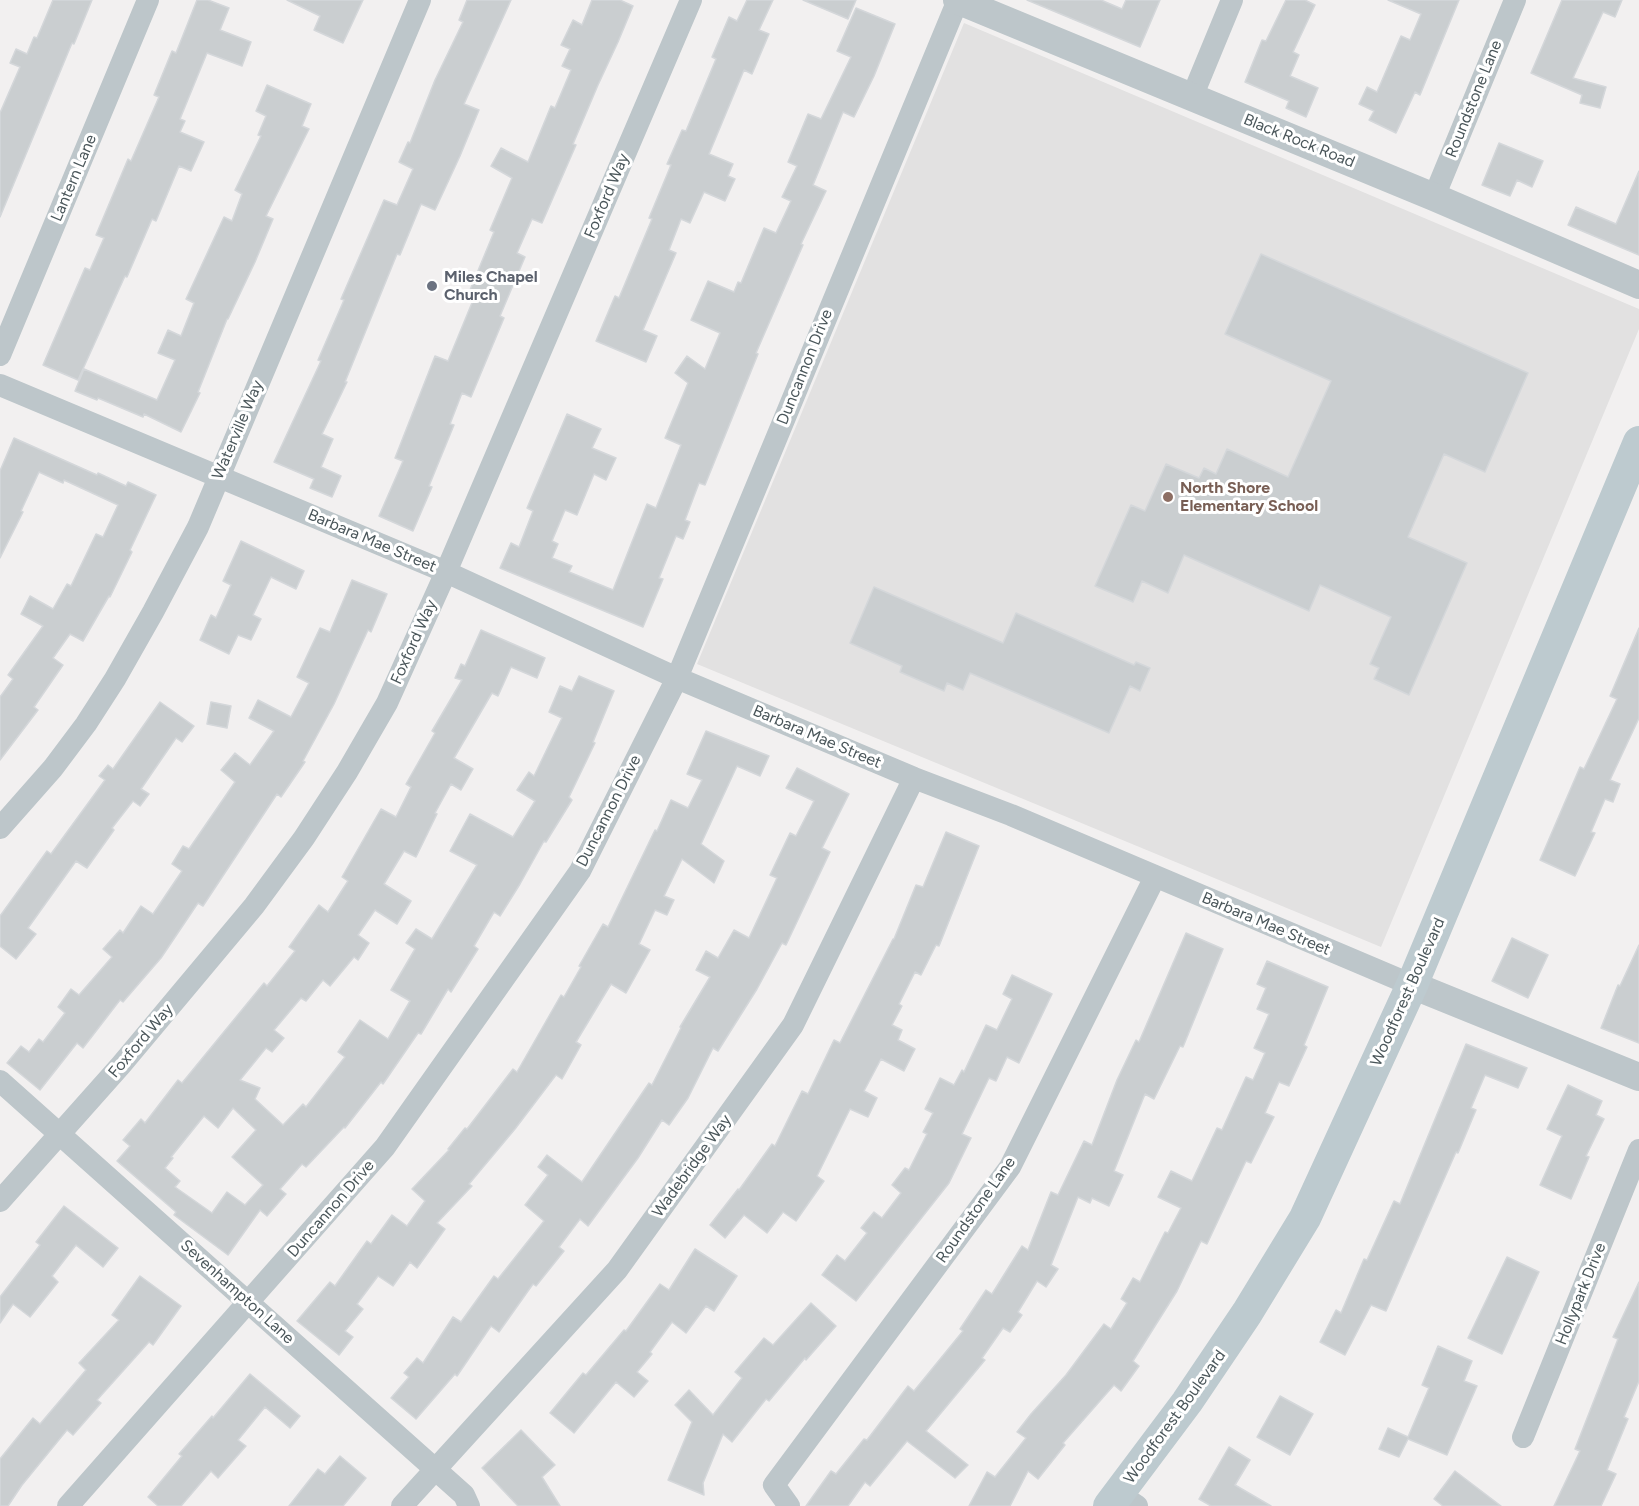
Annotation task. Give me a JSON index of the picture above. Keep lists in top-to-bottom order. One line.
{"streets":{"main road":["Woodforest Boulevard"],"street":["Roundstone Lane","Black Rock Road","Lantern Lane","Foxford Way","Duncannon Drive","Waterville Way","Barbara Mae Street","Wadebridge Way","Sevenhampton Lane","Hollypark Drive"]},"crossings":[["Roundstone Lane","Black Rock Road"],["Roundstone Lane","Barbara Mae Street"],["Black Rock Road","Duncannon Drive"],["Foxford Way","Barbara Mae Street"],["Foxford Way","Sevenhampton Lane"],["Duncannon Drive","Barbara Mae Street"],["Duncannon Drive","Sevenhampton Lane"],["Waterville Way","Barbara Mae Street"],["Barbara Mae Street","Woodforest Boulevard"],["Barbara Mae Street","Wadebridge Way"],["Wadebridge Way","Sevenhampton Lane"]],"places":["Miles Chapel Church","North Shore Elementary School"]}
